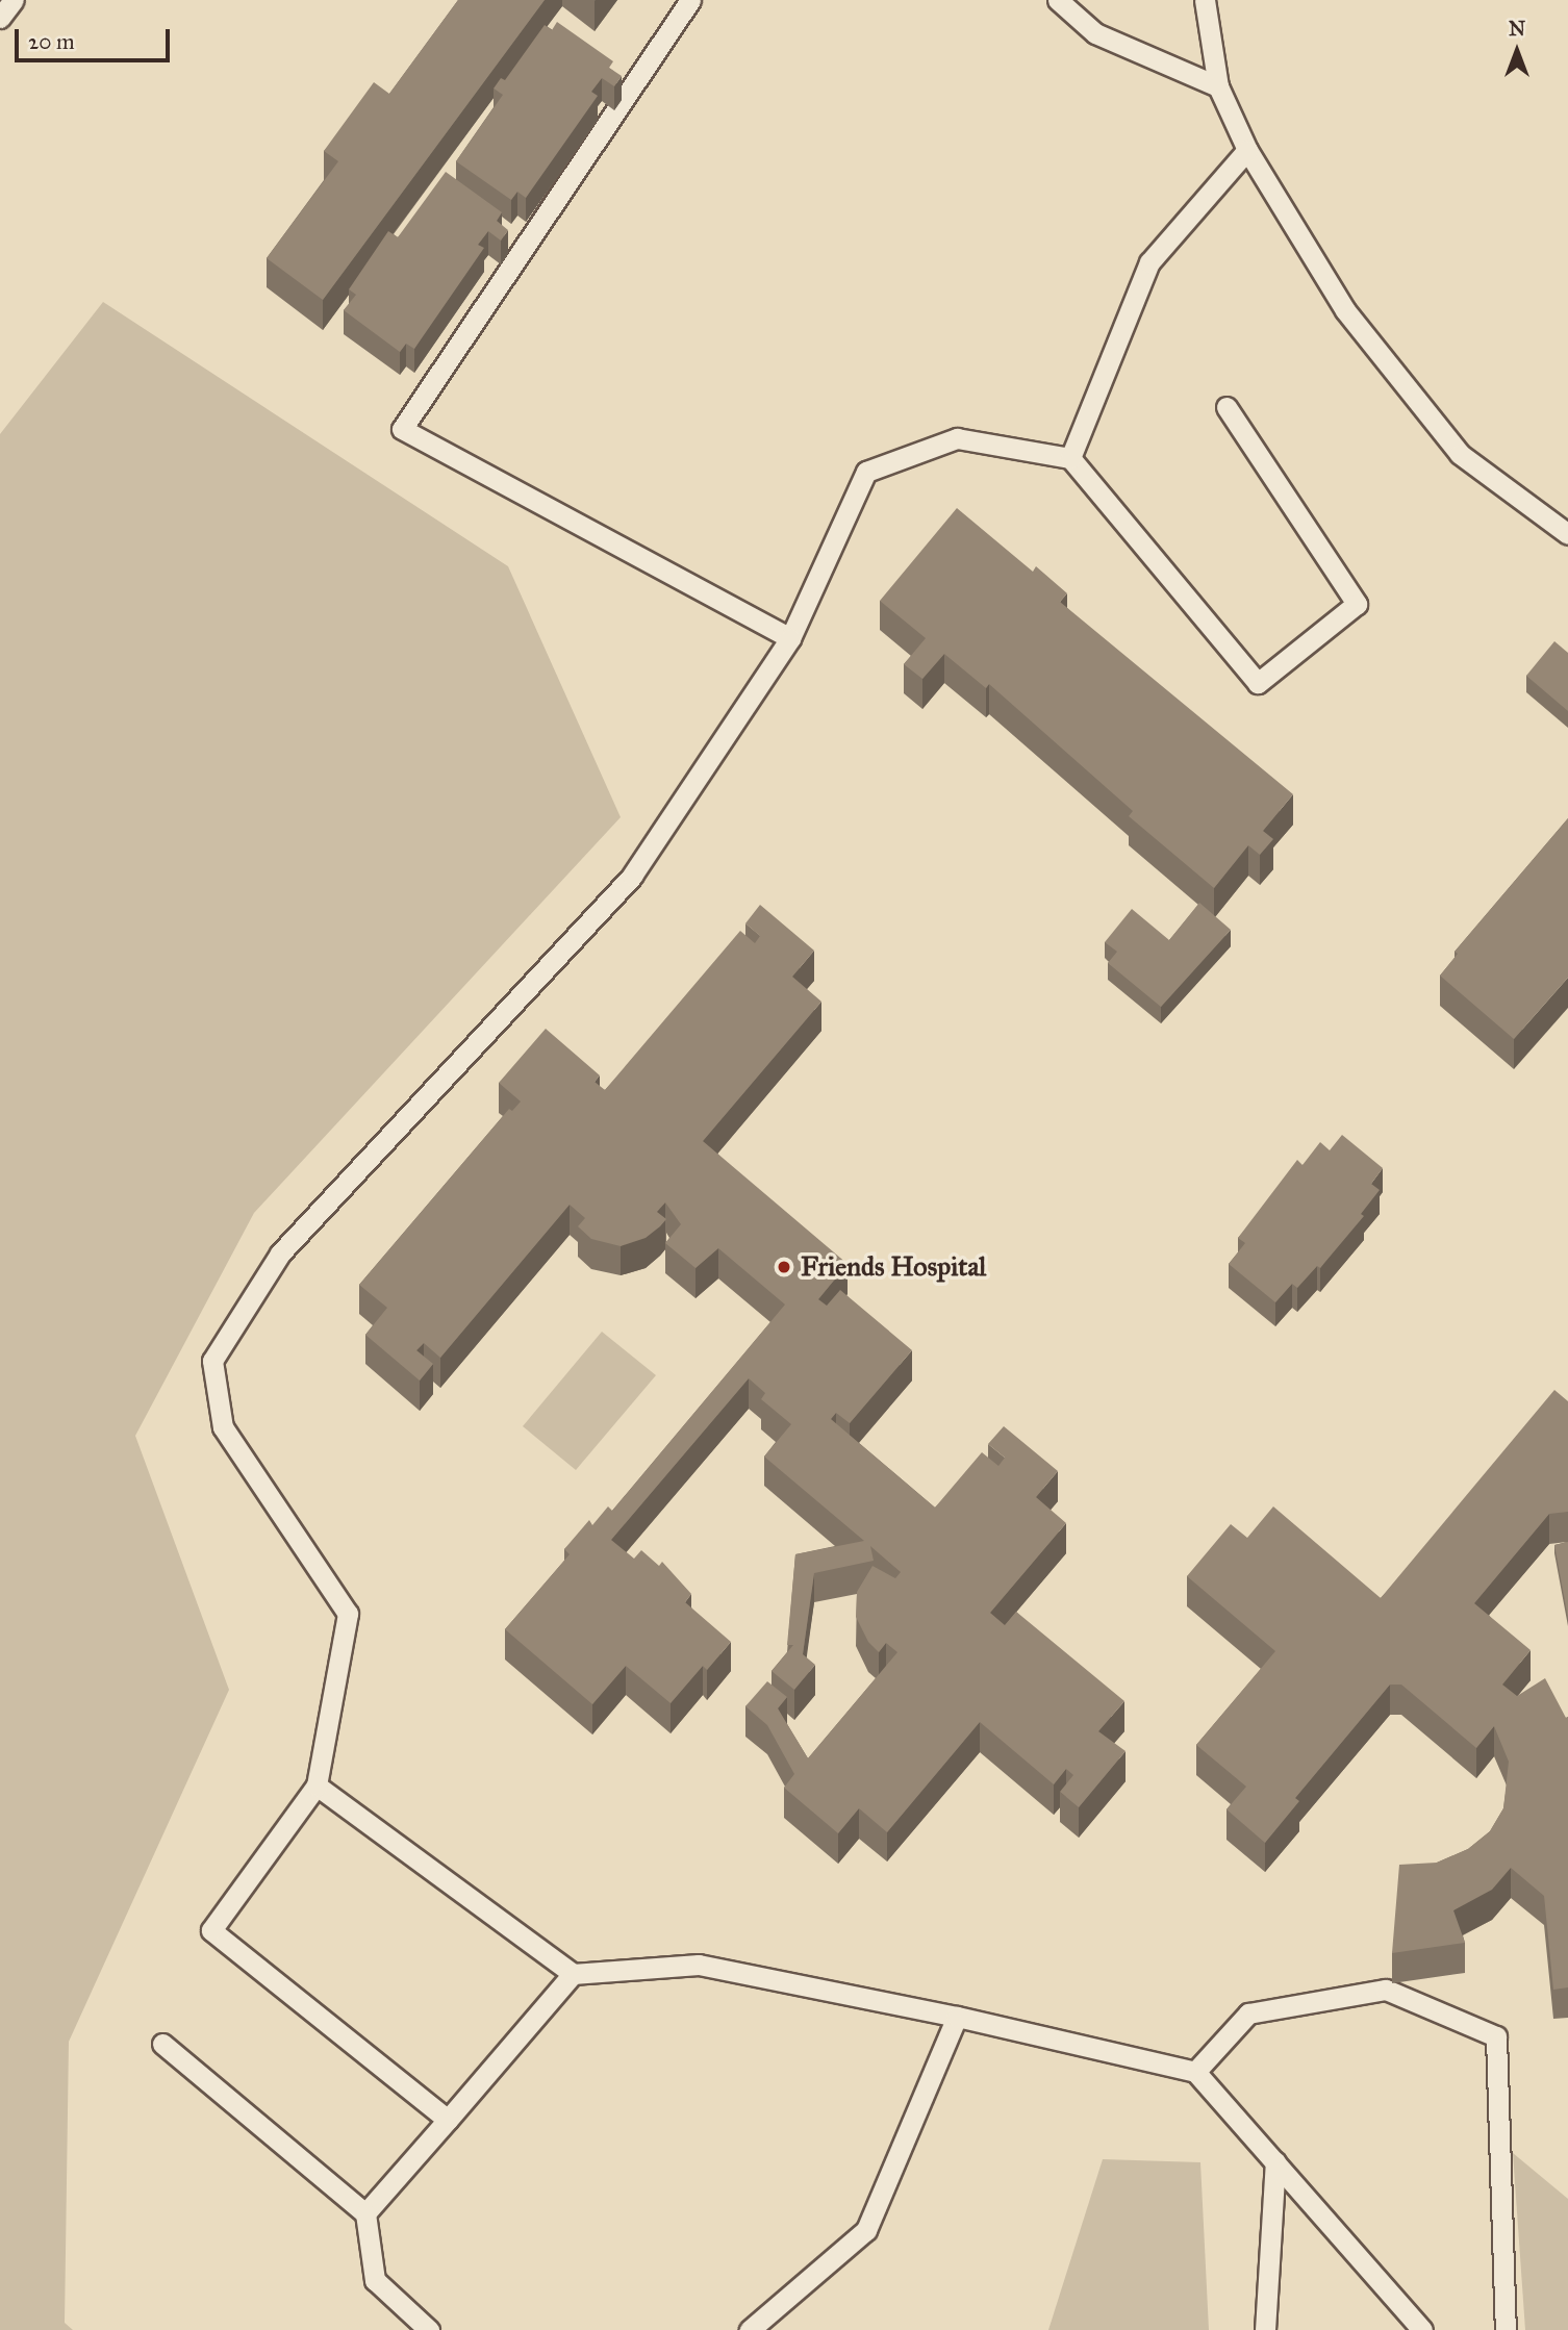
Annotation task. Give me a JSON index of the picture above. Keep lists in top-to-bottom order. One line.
{"places":["Friends Hospital"],"scale_bar":"20 m","north":"top"}
